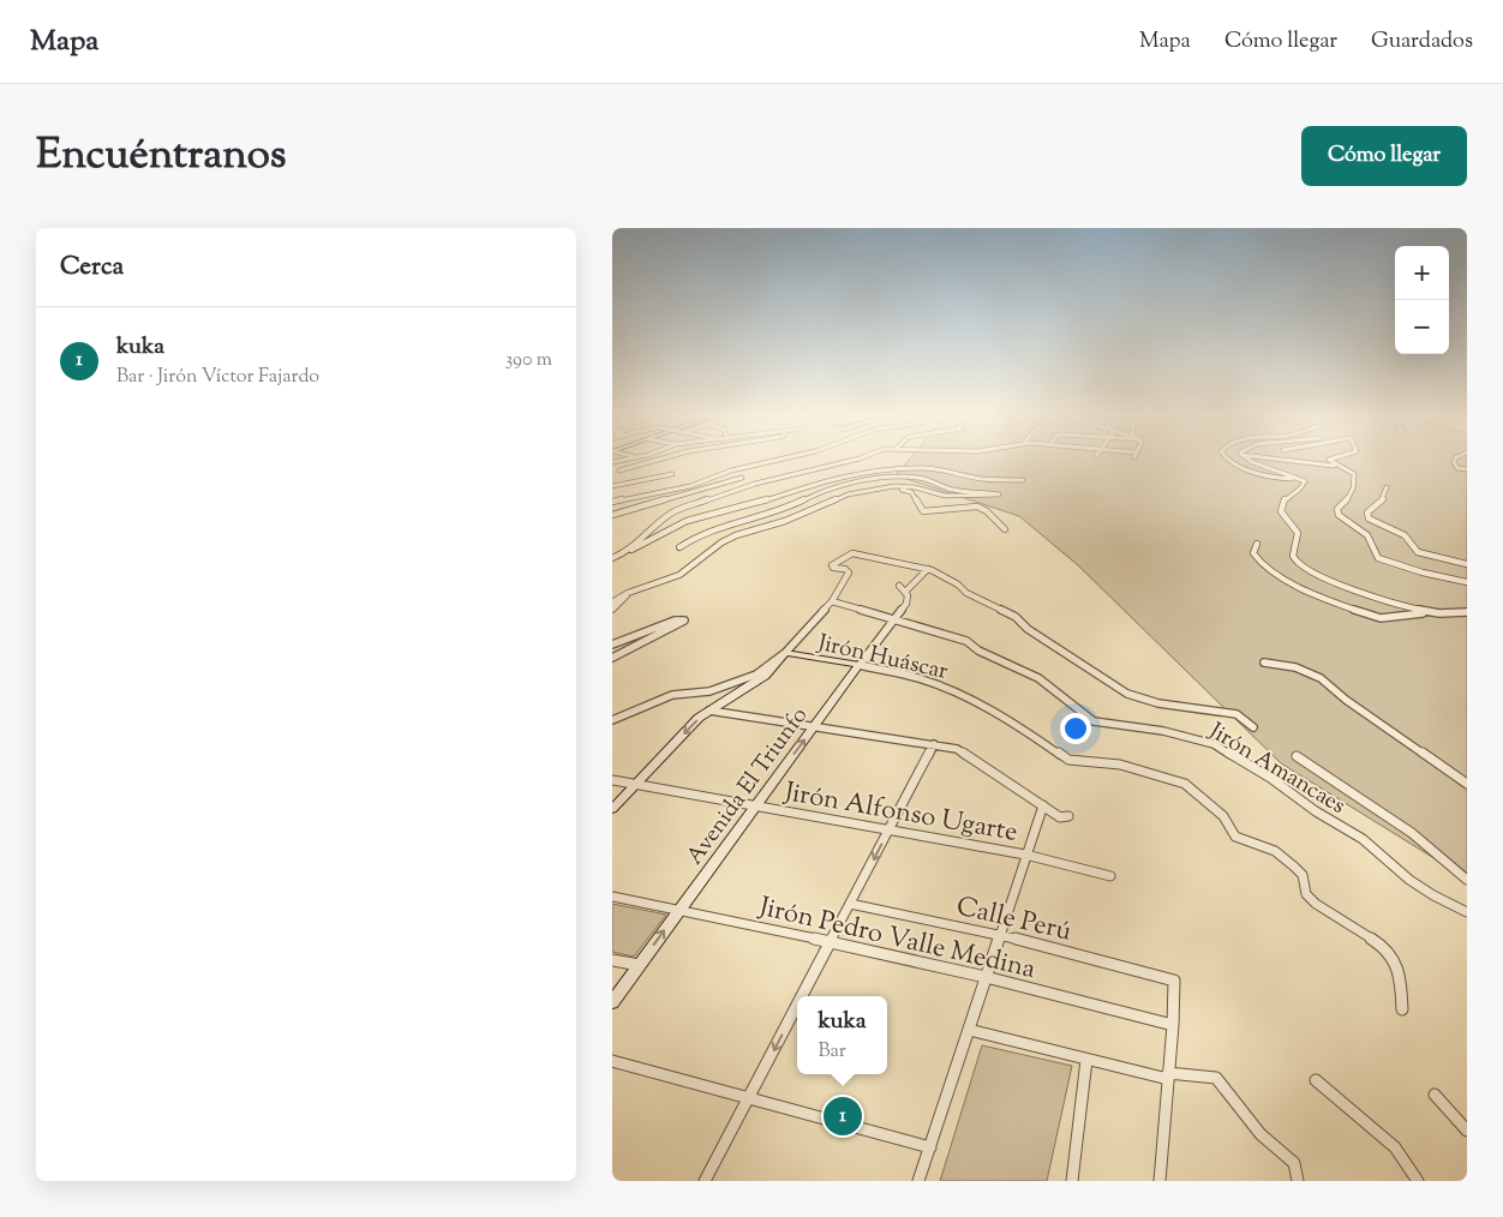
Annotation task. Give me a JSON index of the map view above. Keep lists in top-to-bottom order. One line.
{"streets":{"street":["Jirón Huáscar","Jirón Amancaes","Avenida El Triunfo","Jirón Alfonso Ugarte","Calle Perú","Jirón Pedro Valle Medina"]},"crossings":[["Jirón Huáscar","Avenida El Triunfo"],["Jirón Amancaes","Avenida El Triunfo"],["Avenida El Triunfo","Jirón Alfonso Ugarte"],["Avenida El Triunfo","Jirón Pedro Valle Medina"],["Calle Perú","Jirón Pedro Valle Medina"]],"page":{"header":"Mapa","nav":["Mapa","Cómo llegar","Guardados"],"title":"Encuéntranos","buttons":"Cómo llegar","heading":"Cerca","map_buttons":["+","−"],"list":[{"mark":"1","name":"kuka","note":"Bar · Jirón Víctor Fajardo","value":"390 m"}],"popup":["kuka","Bar"],"pins":"1"}}
